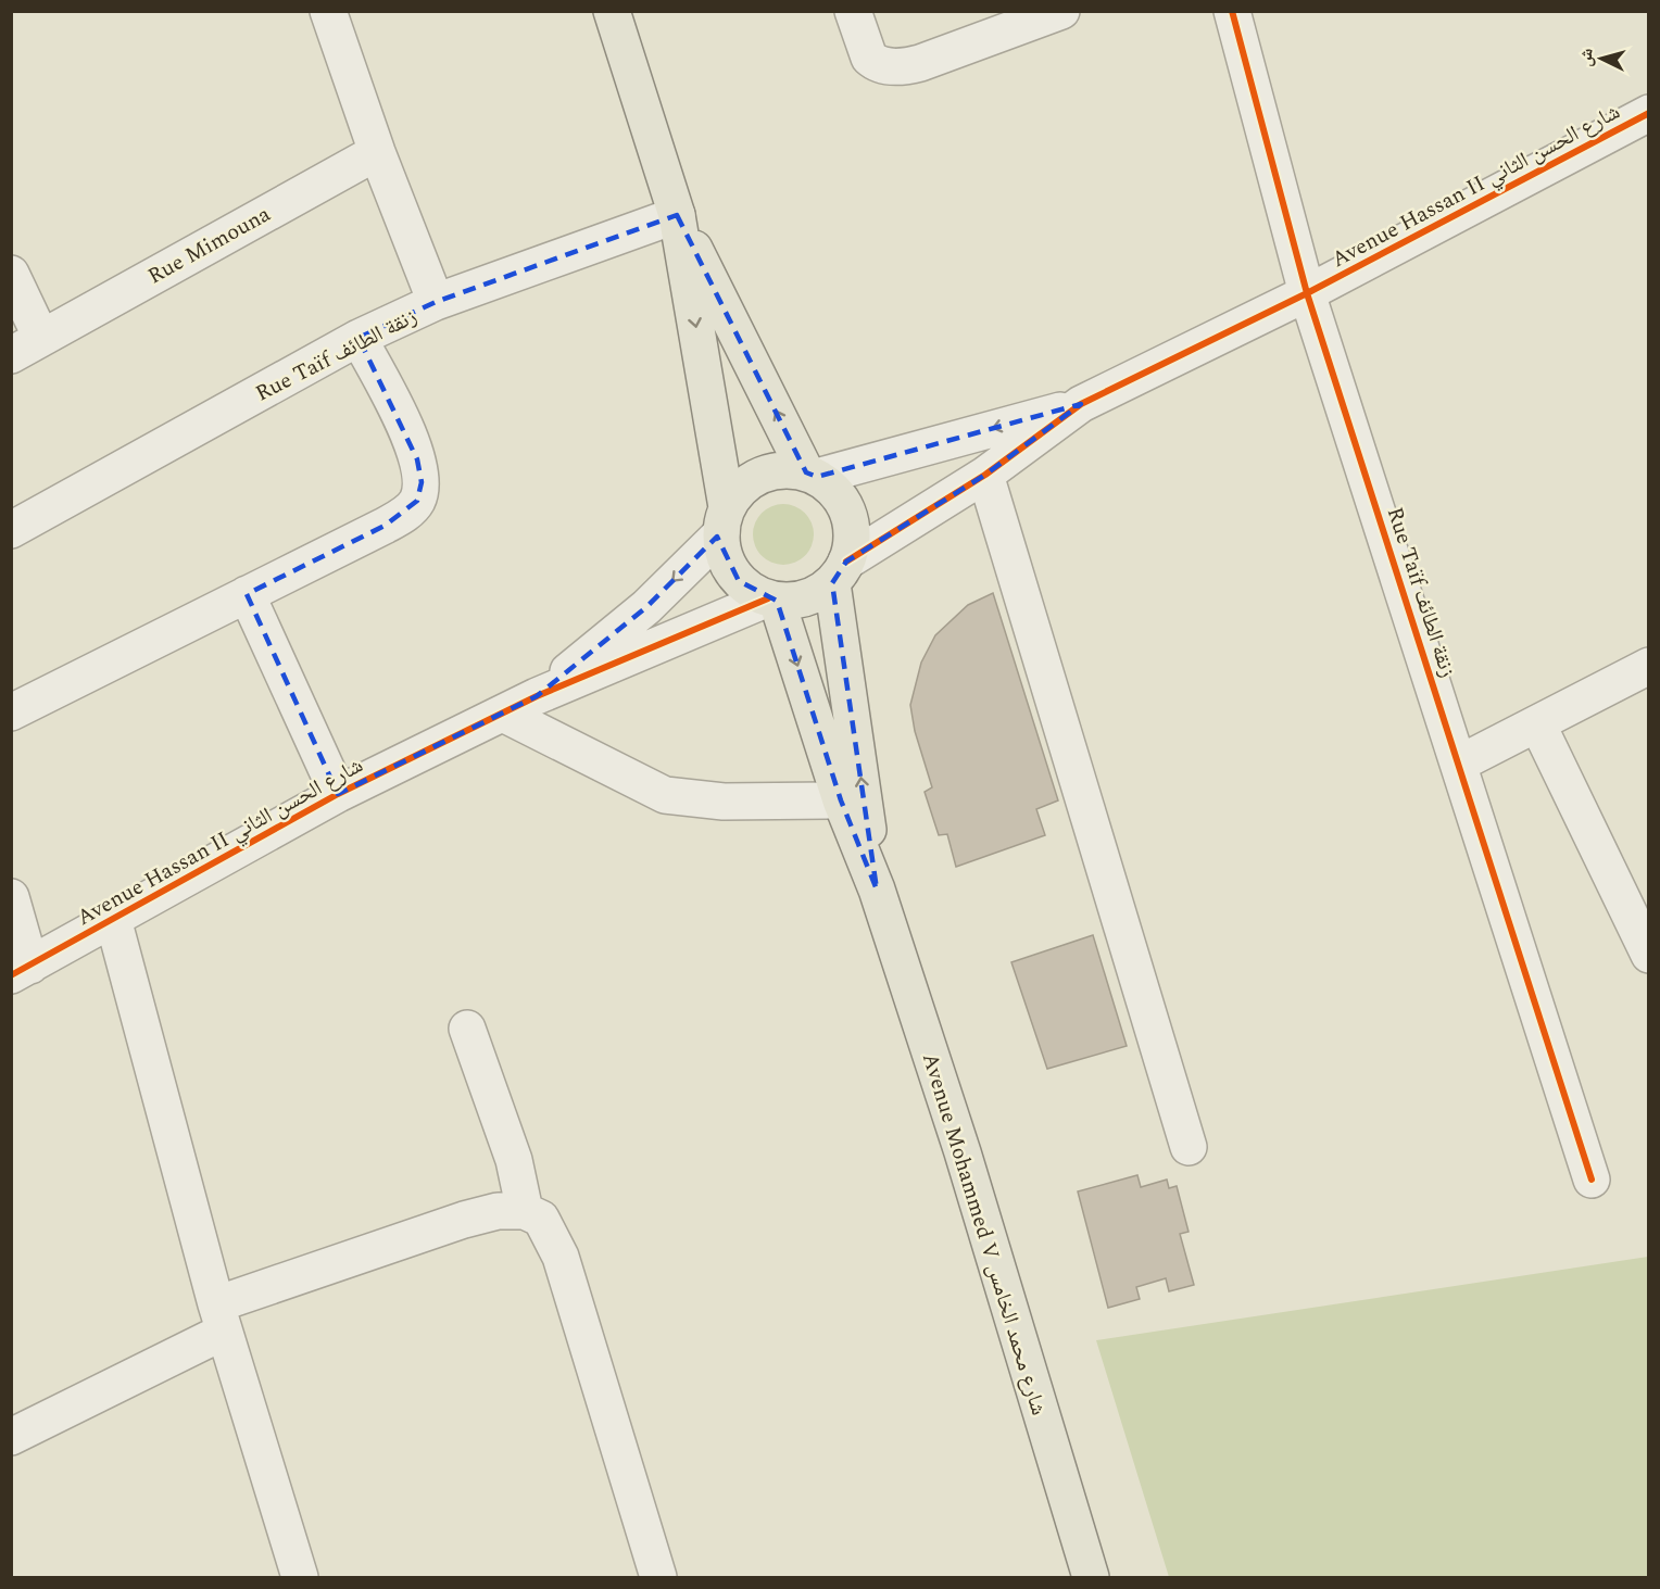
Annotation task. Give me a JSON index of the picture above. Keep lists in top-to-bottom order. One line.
{"streets":{"main road":["Avenue Mohammed V شارع محمد الخامس"],"street":["Avenue Hassan II شارع الحسن الثاني","Rue Mimouna","Rue Taïf زنقة الطائف"]},"crossings":[["Avenue Hassan II شارع الحسن الثاني","Rue Taïf زنقة الطائف"]],"north":"left"}
